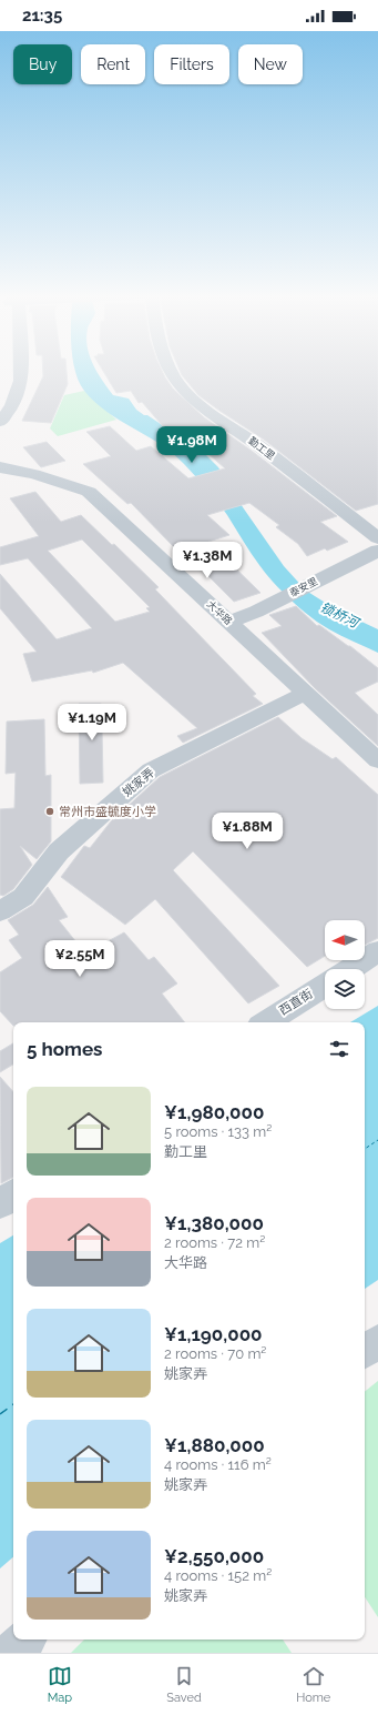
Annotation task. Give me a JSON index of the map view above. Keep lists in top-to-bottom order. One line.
{"streets":{"street":["勤工里","泰安里","大华路","姚家弄","西直街"]},"crossings":[["泰安里","大华路"],["大华路","姚家弄"]],"water":["锁桥河"],"places":["常州市盛毓度小学"],"north":"left","page":{"status":"21:35","chip":["Buy","Rent","Filters","New"],"price":["¥1.98M","¥1.38M","¥1.19M","¥1.88M","¥2.55M"],"heading":"5 homes","list":[{"name":"¥1,980,000","note":"5 rooms · 133 m² · 勤工里"},{"name":"¥1,380,000","note":"2 rooms · 72 m² · 大华路"},{"name":"¥1,190,000","note":"2 rooms · 70 m² · 姚家弄"},{"name":"¥1,880,000","note":"4 rooms · 116 m² · 姚家弄"},{"name":"¥2,550,000","note":"4 rooms · 152 m² · 姚家弄"}],"tabs":["Map","Saved","Home"]}}
